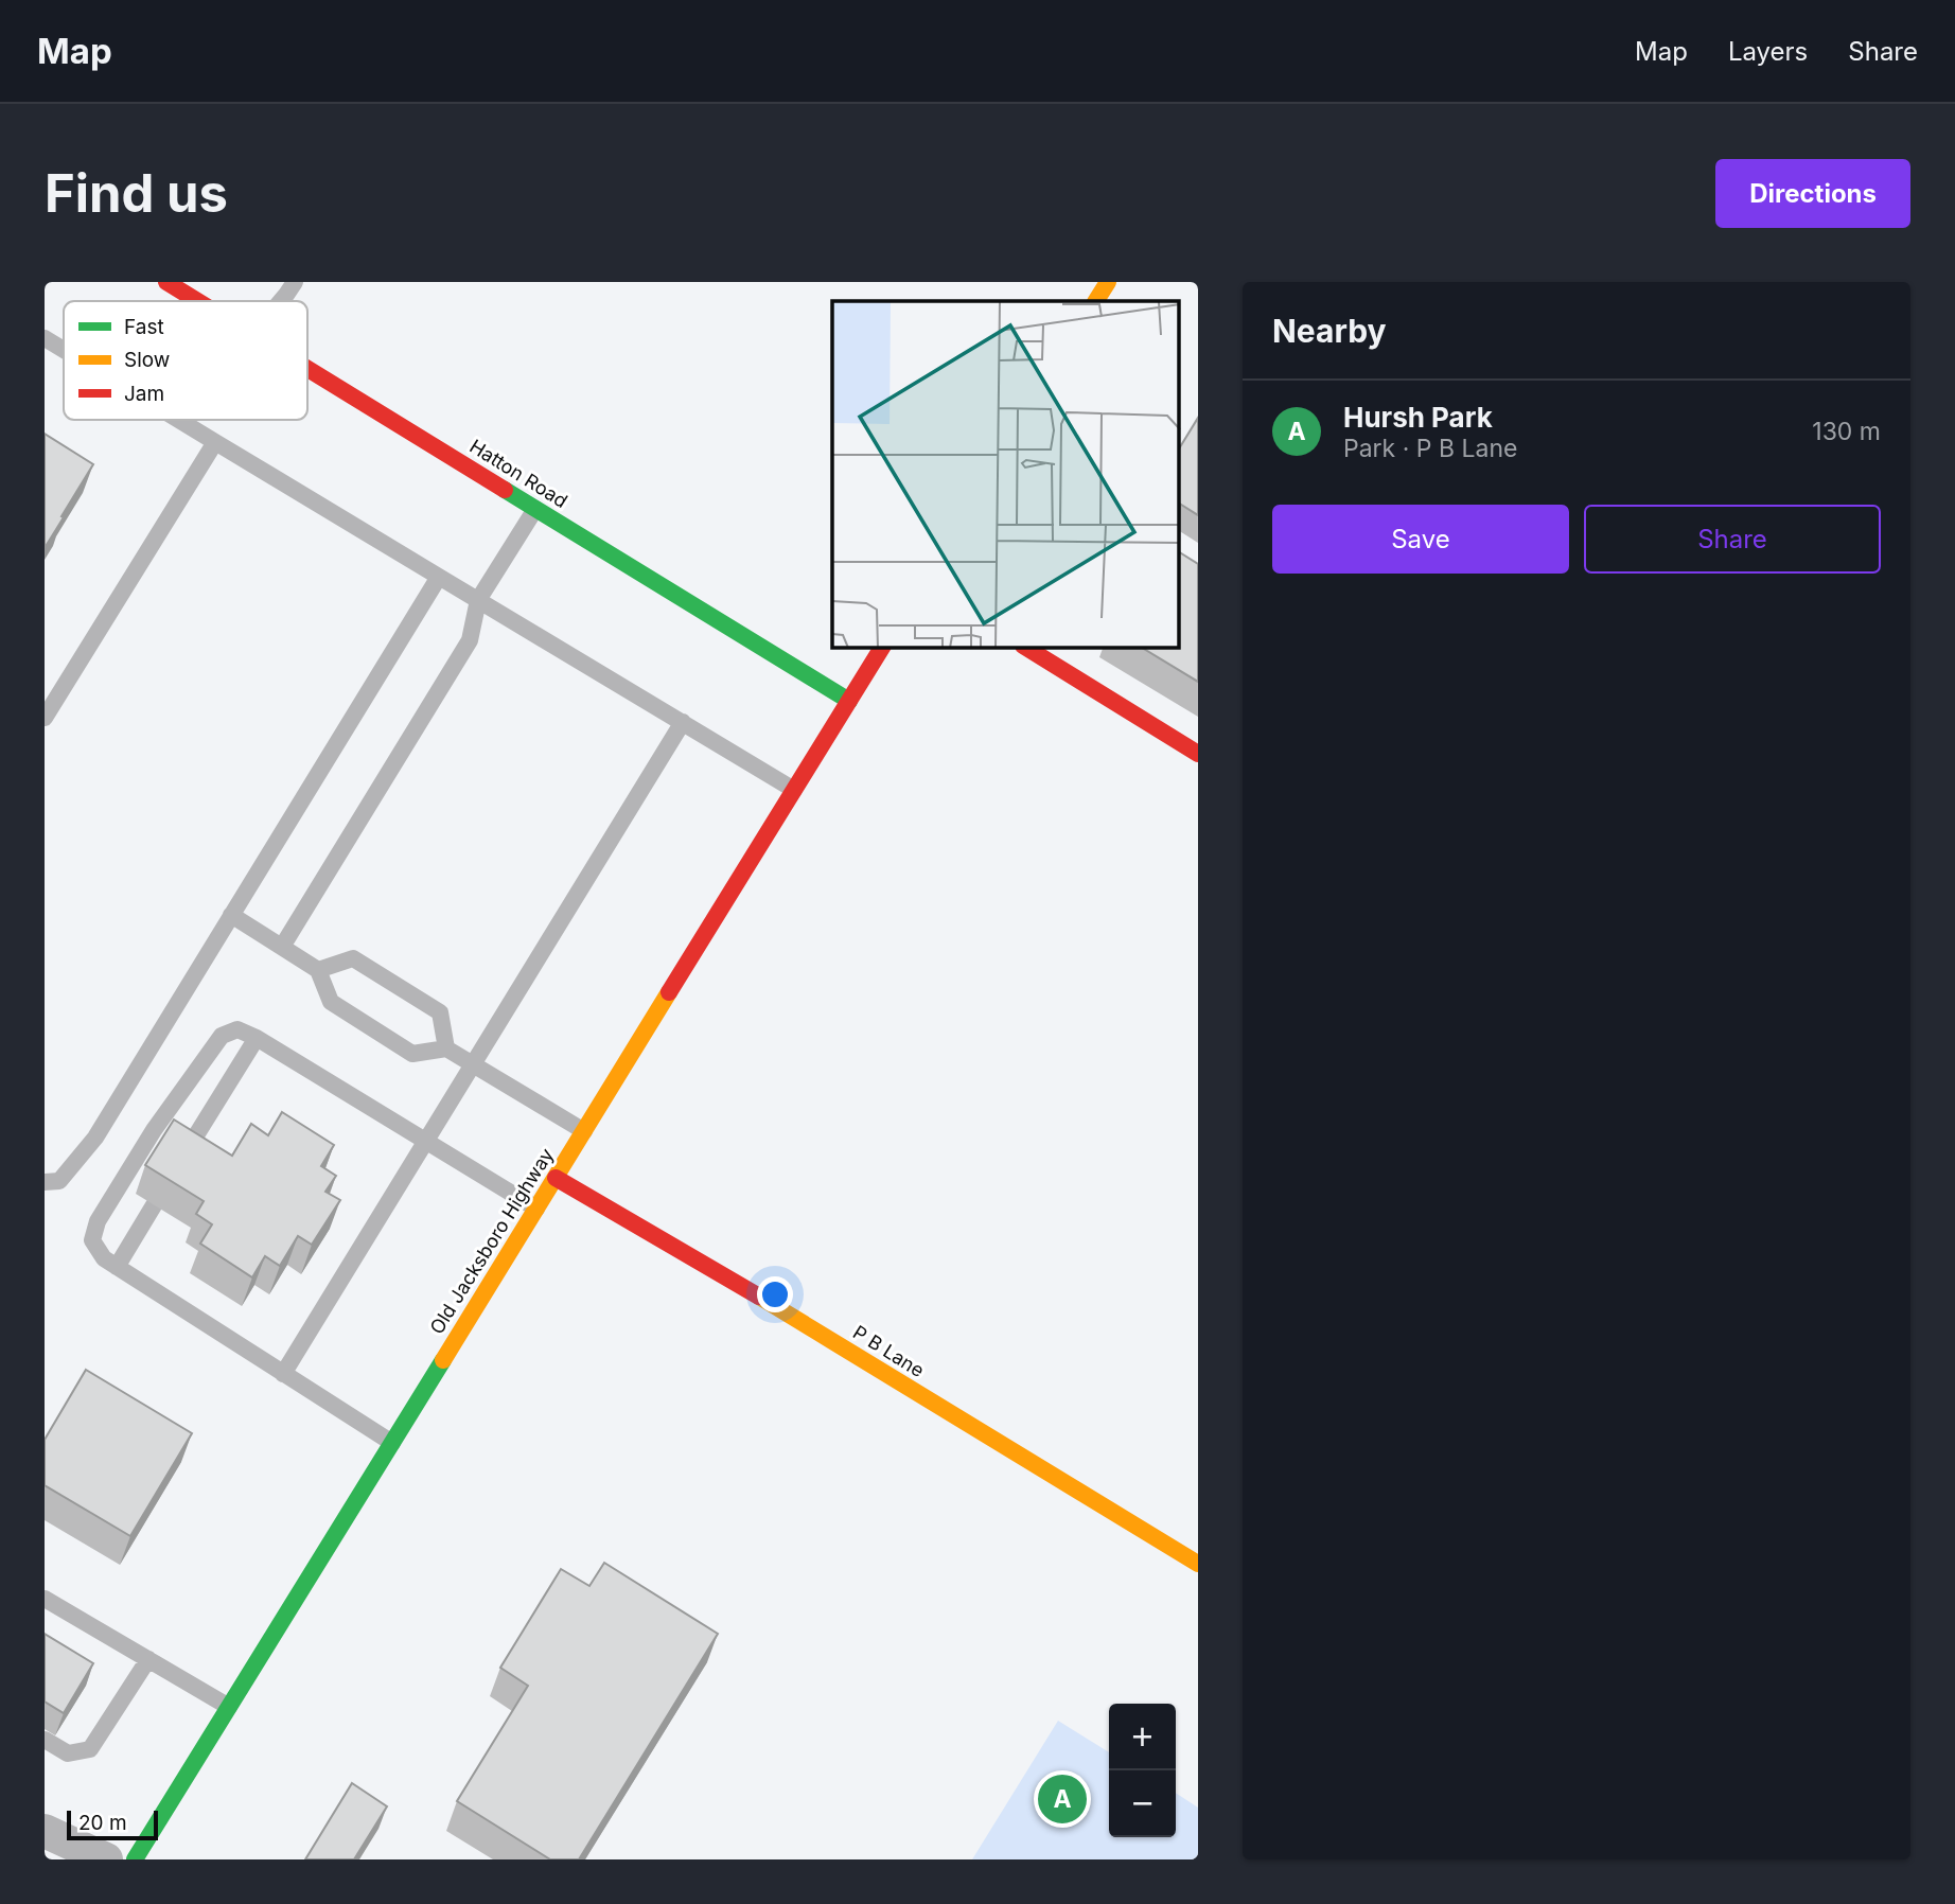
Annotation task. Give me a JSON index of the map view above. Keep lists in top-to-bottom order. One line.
{"streets":{"street":["Hatton Road","Old Jacksboro Highway","P B Lane"]},"crossings":[["Hatton Road","Old Jacksboro Highway"],["Old Jacksboro Highway","P B Lane"]],"legend":["Fast","Slow","Jam"],"scale_bar":"20 m","page":{"header":"Map","nav":["Map","Layers","Share"],"buttons":["Directions",["Save","Share"]],"title":"Find us","heading":"Nearby","list":[{"mark":"A","name":"Hursh Park","note":"Park · P B Lane","value":"130 m"}],"map_buttons":["+","−"],"pins":"A","scale":"20 m"}}
